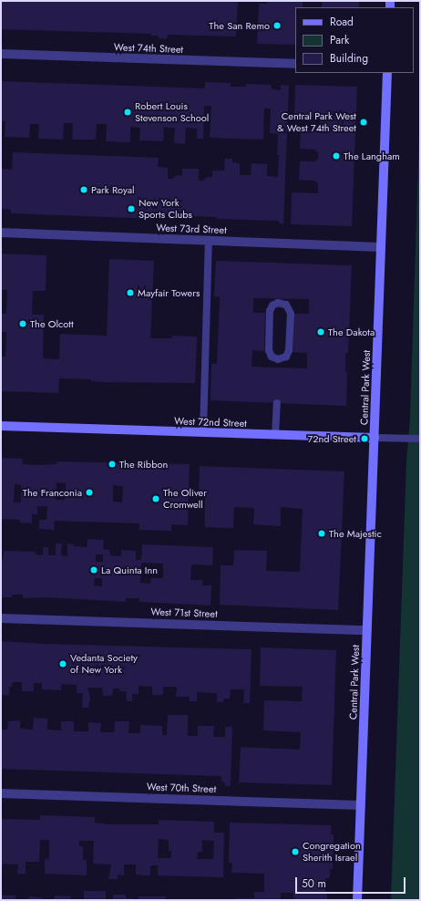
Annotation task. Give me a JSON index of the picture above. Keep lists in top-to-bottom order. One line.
{"streets":{"main road":["Central Park West","West 72nd Street"],"street":["West 74th Street","West 73rd Street","West 71st Street","West 70th Street"]},"crossings":[["West 73rd Street","Central Park West"],["Central Park West","West 72nd Street"],["Central Park West","West 71st Street"],["Central Park West","West 70th Street"]],"places":["The San Remo","Robert Louis Stevenson School","Central Park West & West 74th Street","The Langham","Park Royal","New York Sports Clubs","Mayfair Towers","The Olcott","The Dakota","72nd Street","The Ribbon","The Franconia","The Oliver Cromwell","The Majestic","La Quinta Inn","Vedanta Society of New York","Congregation Sherith Israel"],"legend":["Road","Park","Building"],"scale_bar":"50 m"}
